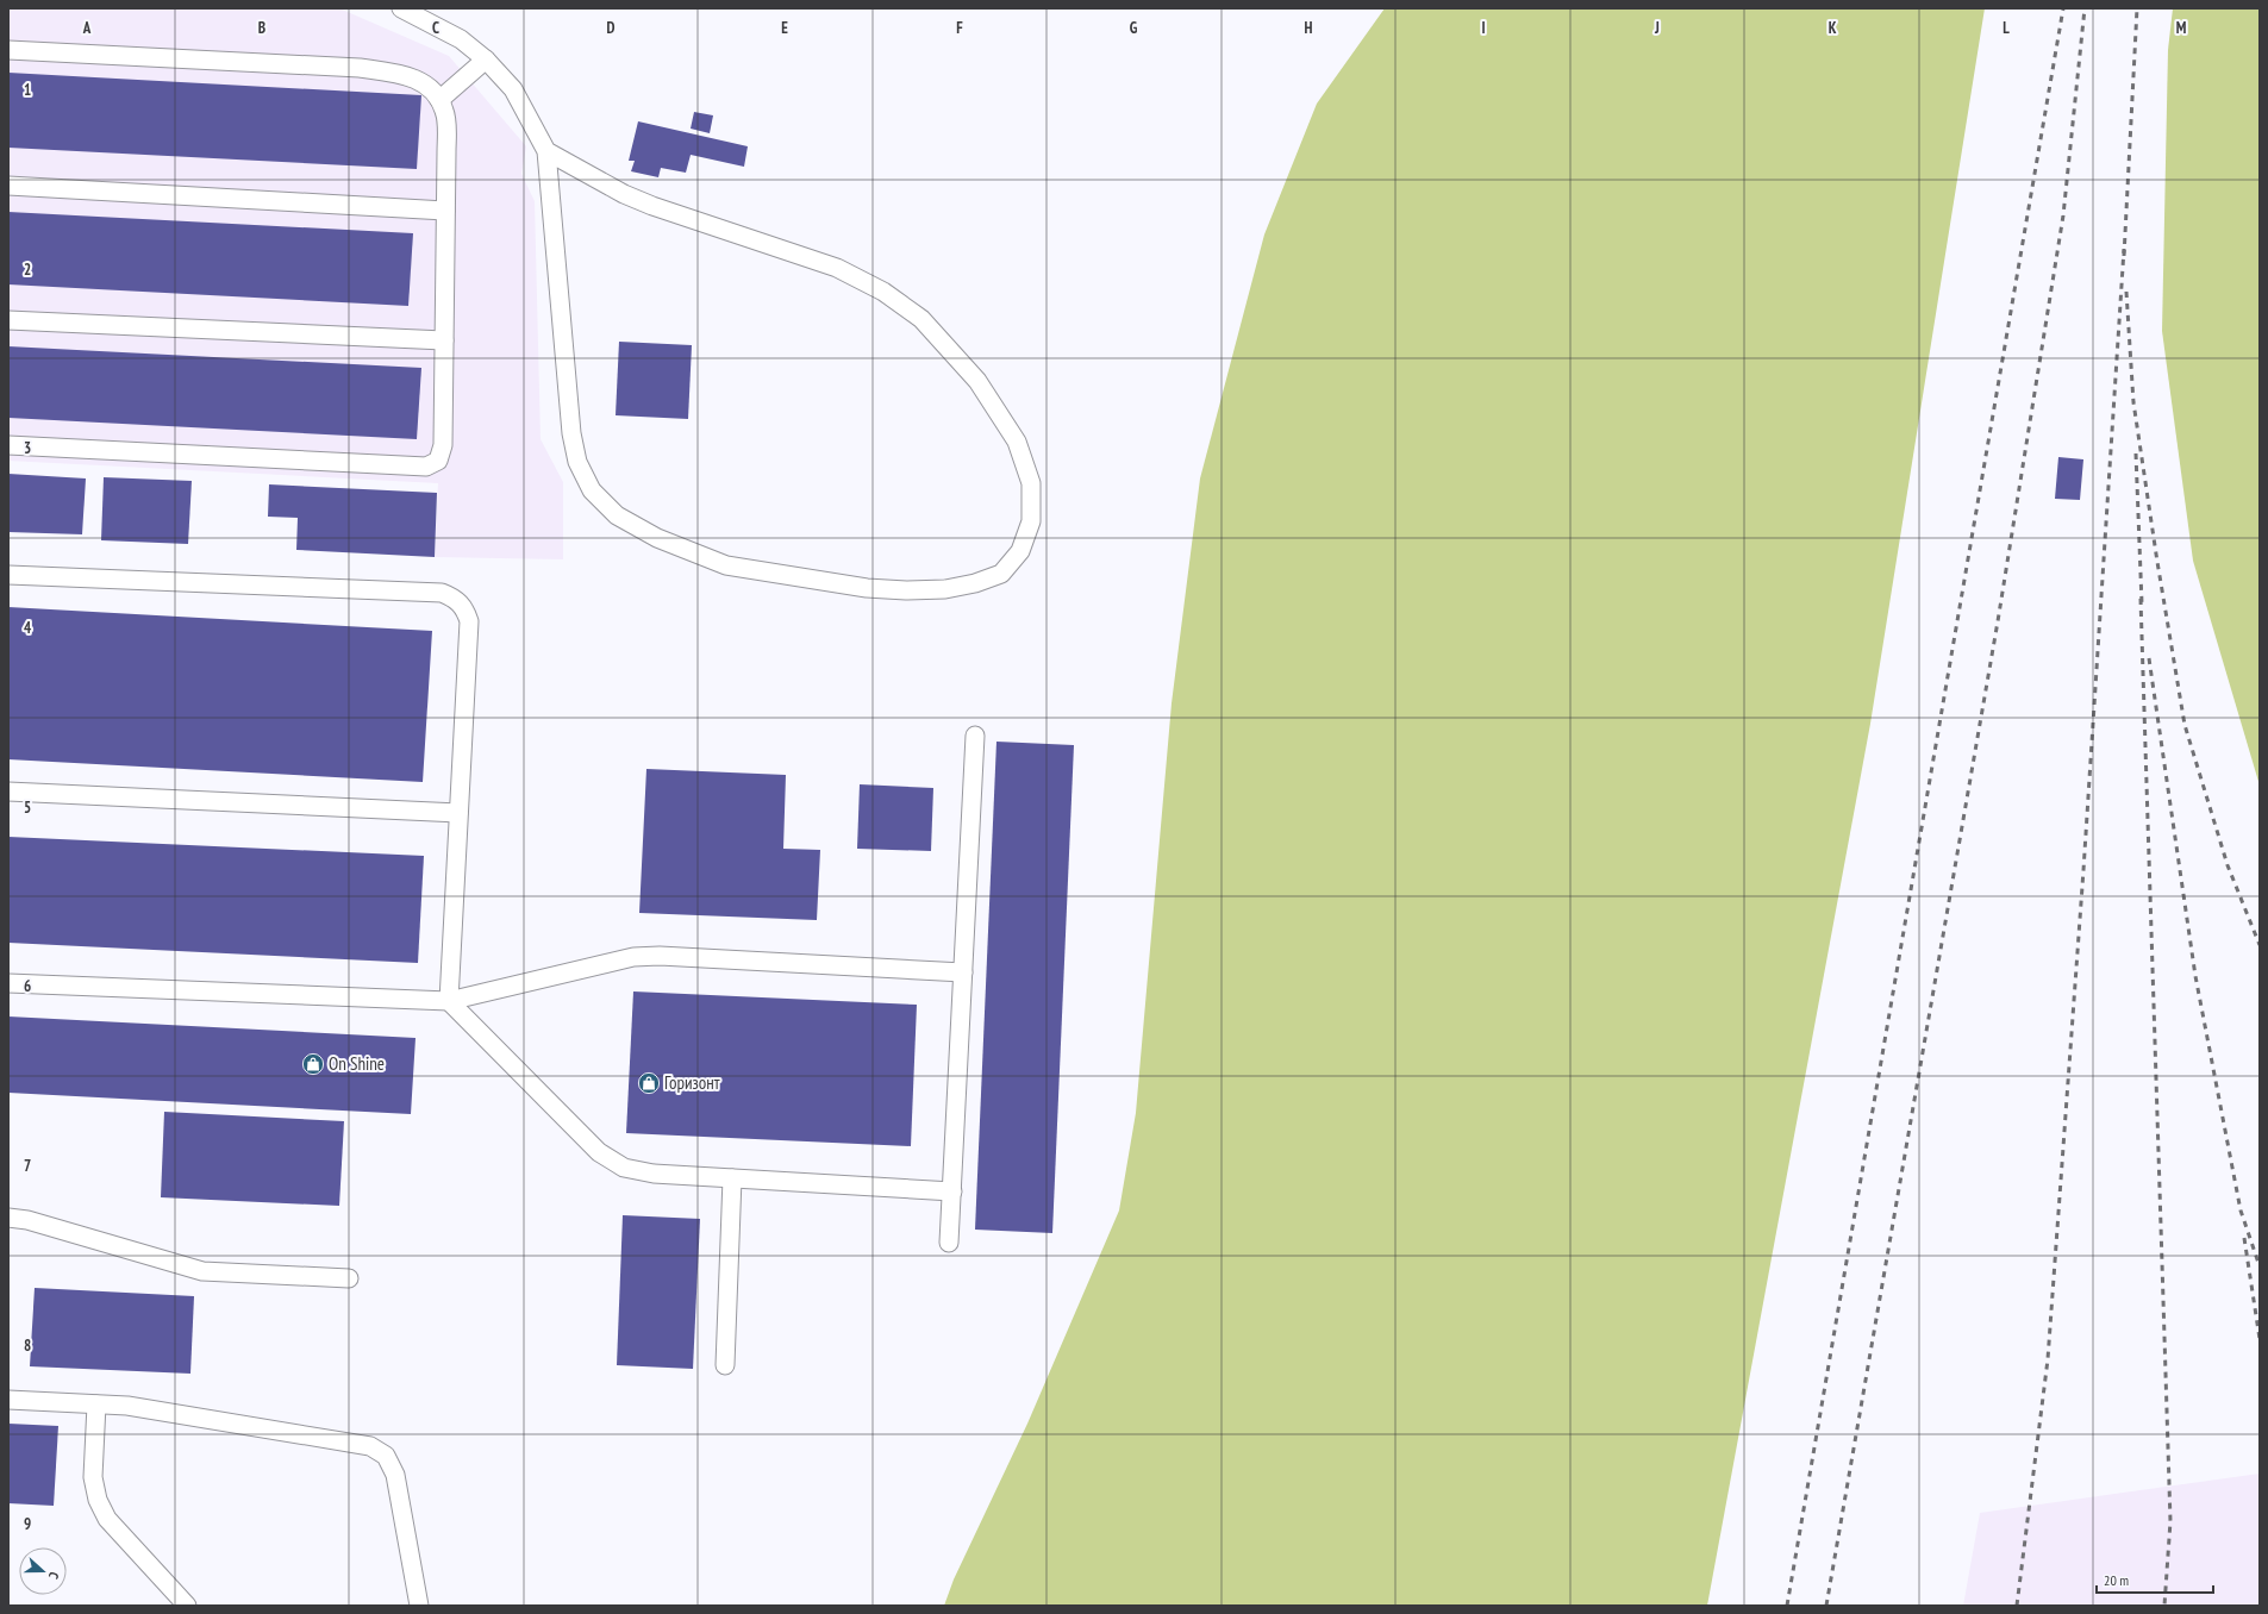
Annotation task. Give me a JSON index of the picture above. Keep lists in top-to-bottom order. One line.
{"places":{"shop":["On Shine","Горизонт"]},"scale_bar":"20 m","north":"right","grid":{"columns":["A","B","C","D","E","F","G","H","I","J","K","L","M"],"rows":["1","2","3","4","5","6","7","8","9"]}}
